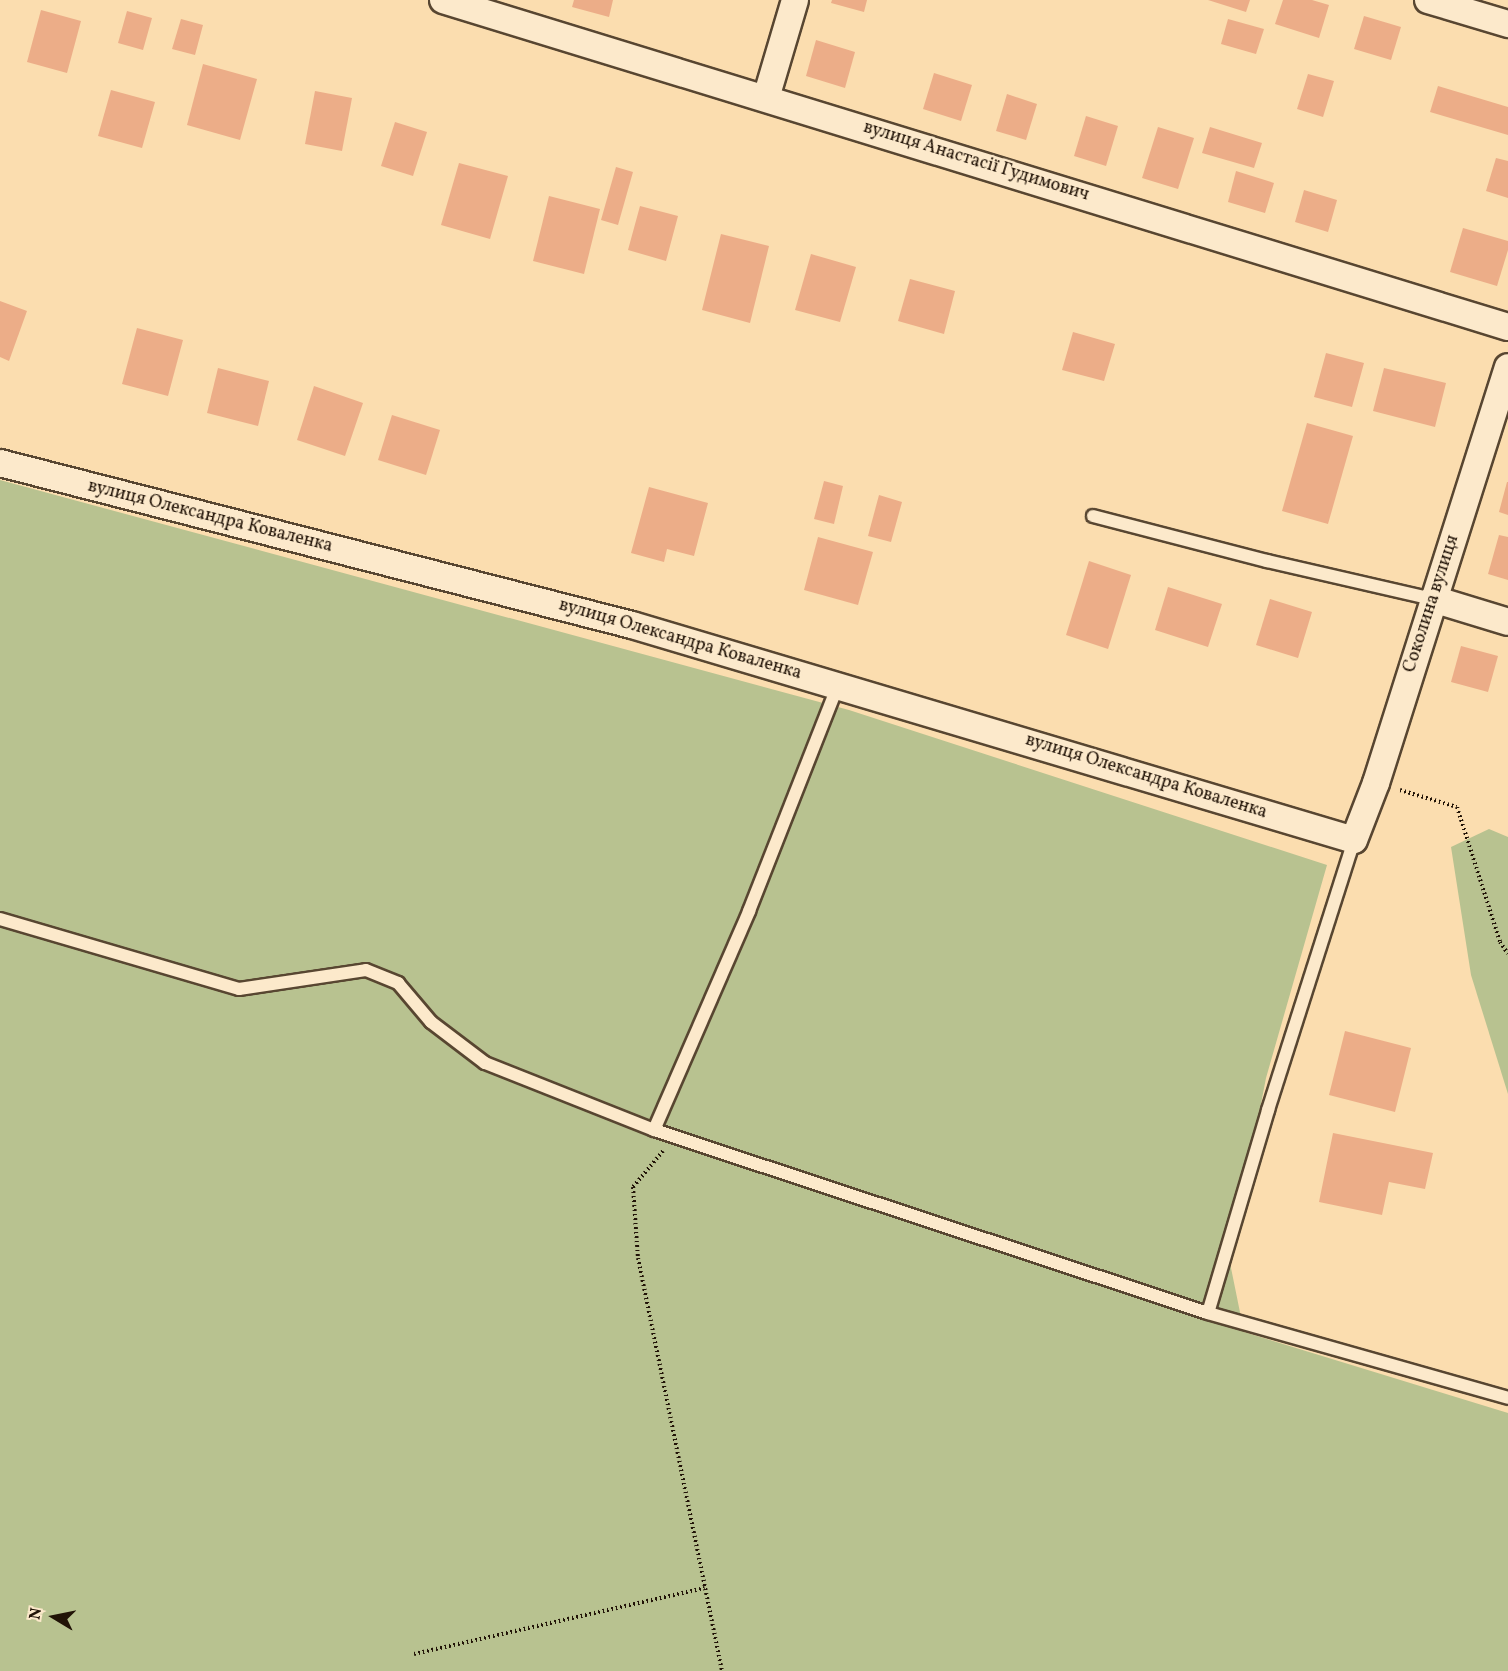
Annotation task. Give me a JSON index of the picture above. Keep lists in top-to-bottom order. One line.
{"streets":{"street":["вулиця Анастасії Гудимович","вулиця Олександра Коваленка","Соколина вулиця"]},"crossings":[["вулиця Олександра Коваленка","Соколина вулиця"]],"north":"left"}
